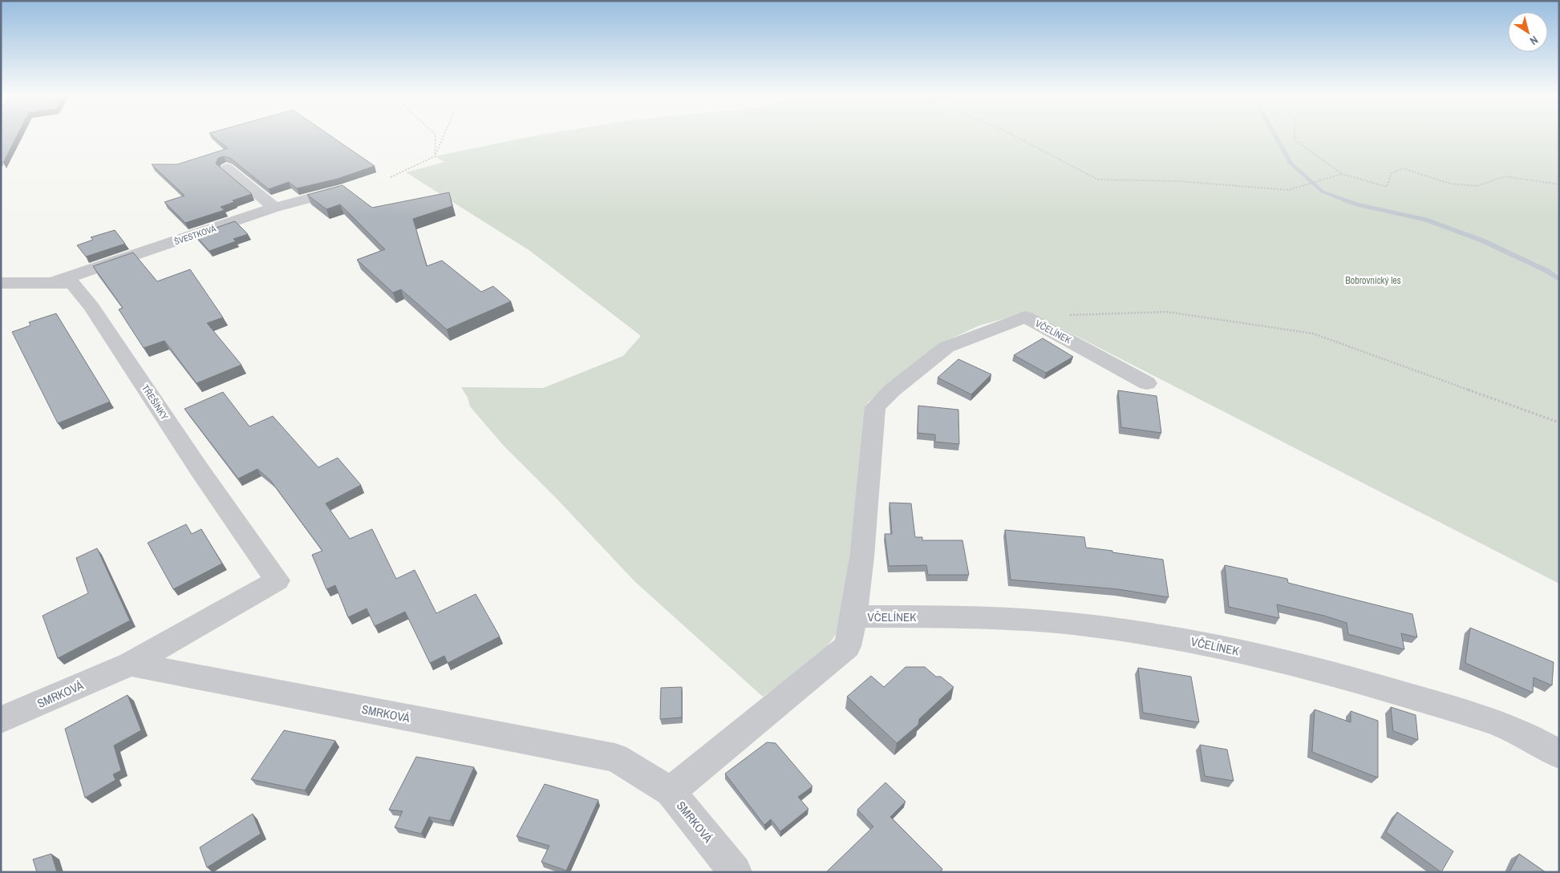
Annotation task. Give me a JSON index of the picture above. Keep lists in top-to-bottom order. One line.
{"streets":{"street":["ŠVESTKOVÁ","VČELÍNEK","TŘEŠÍNKY","SMRKOVÁ"]},"crossings":[["ŠVESTKOVÁ","TŘEŠÍNKY"],["VČELÍNEK","SMRKOVÁ"],["TŘEŠÍNKY","SMRKOVÁ"]],"parks":["Bobrovnický les"],"north":"bottom right"}
